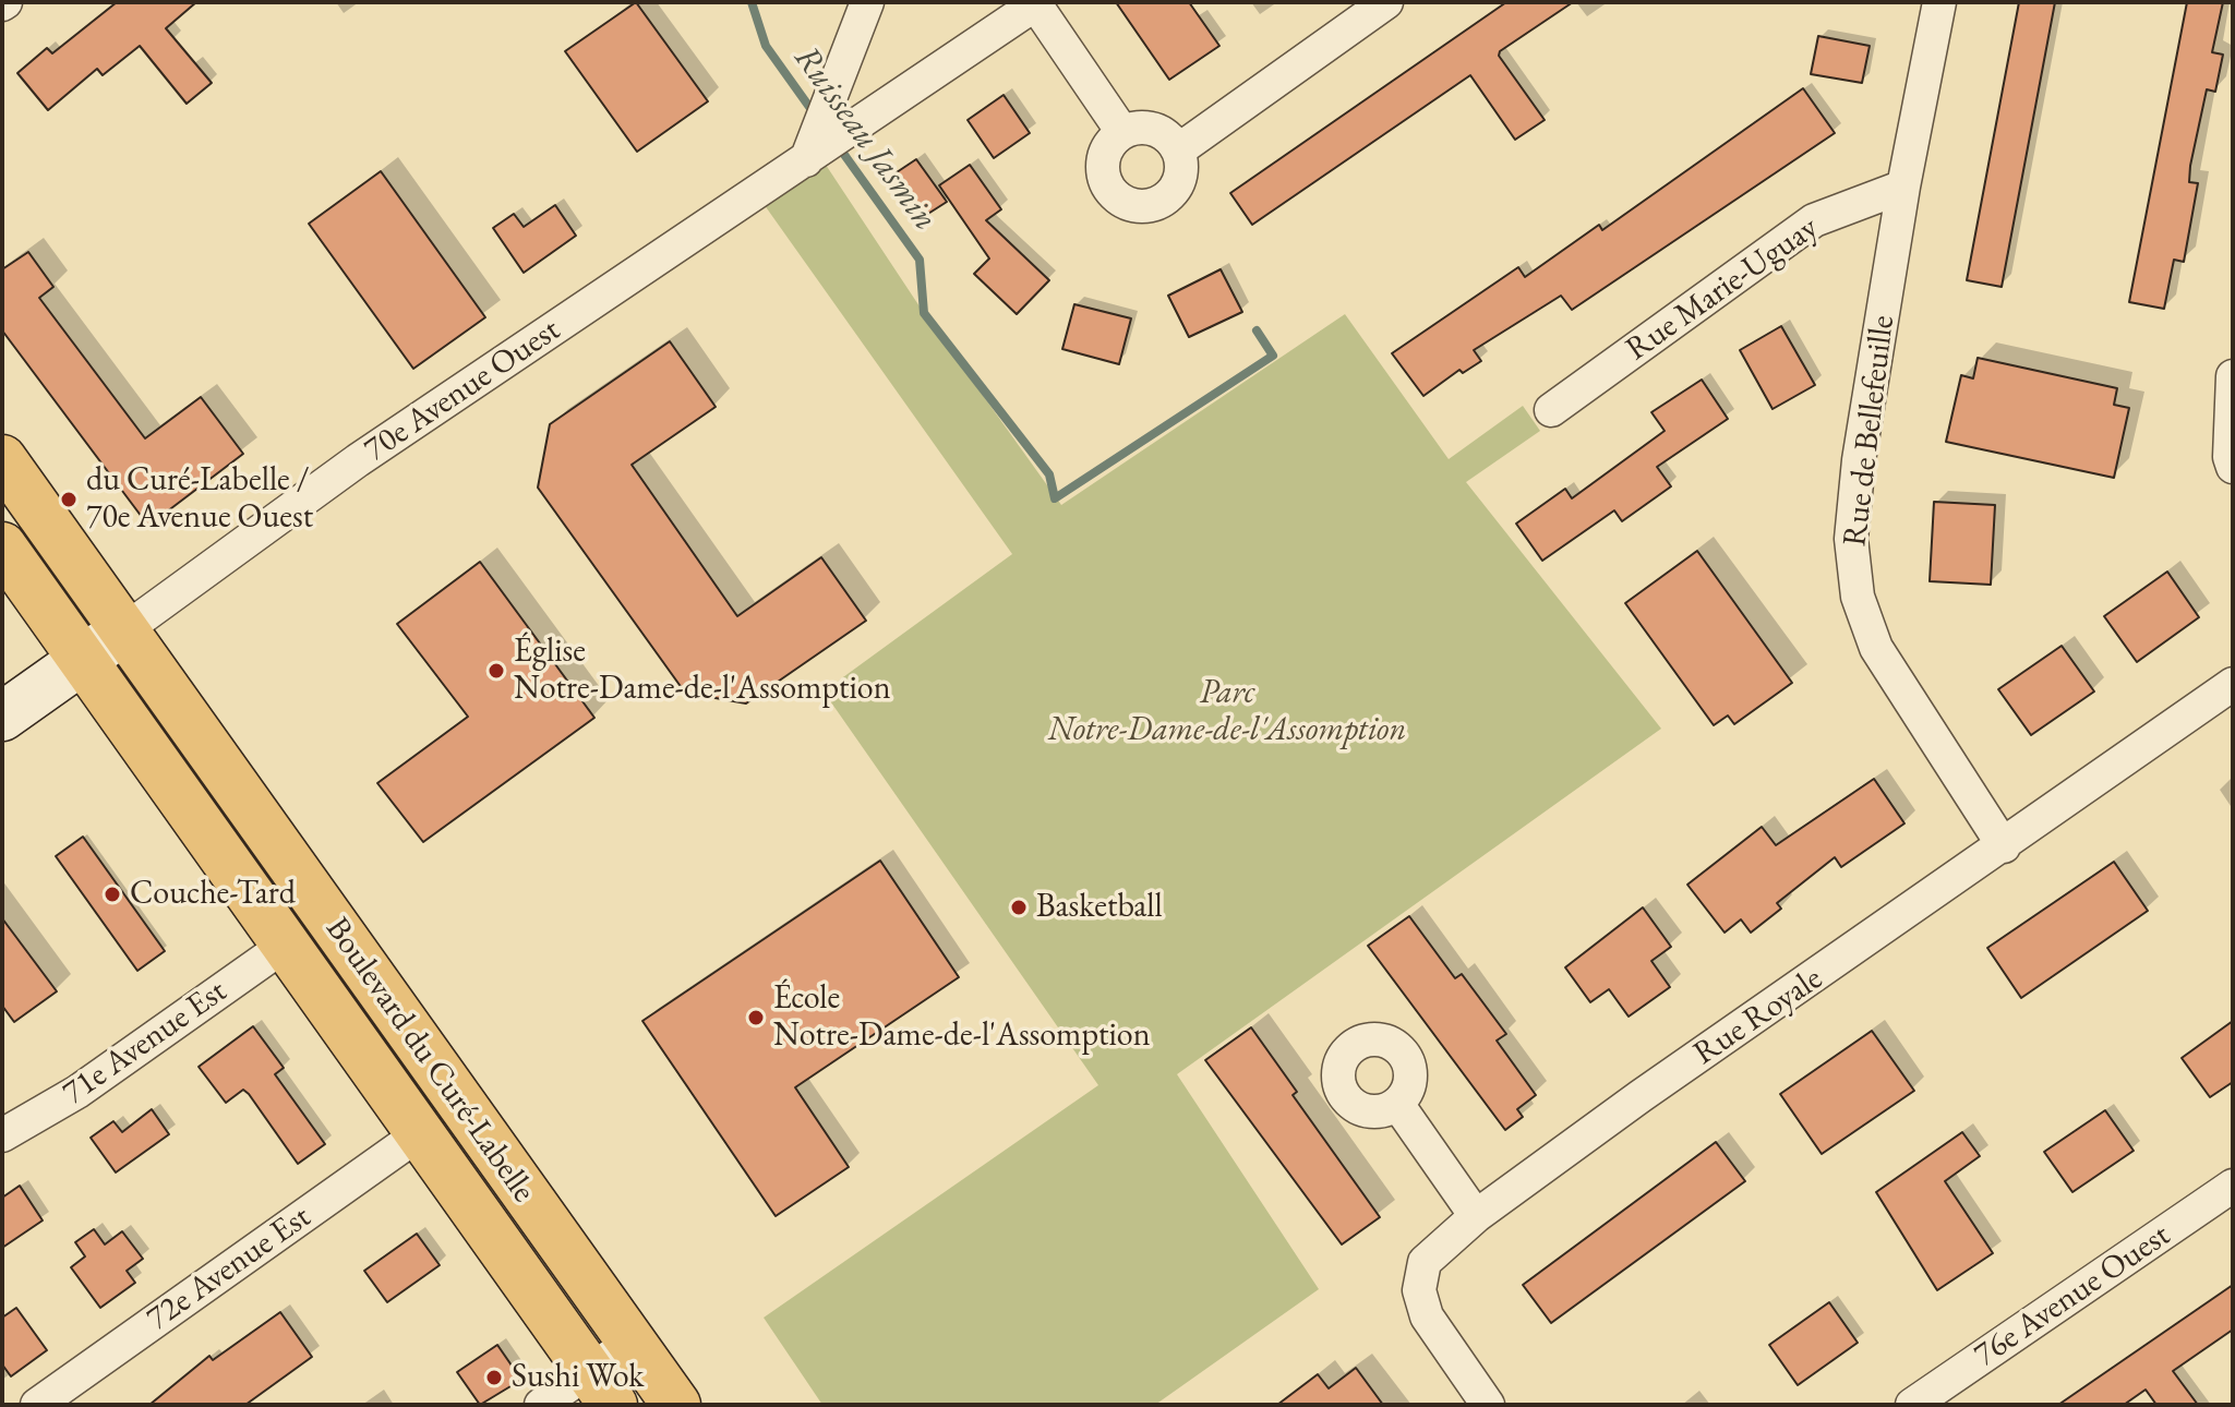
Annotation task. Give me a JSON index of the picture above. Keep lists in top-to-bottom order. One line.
{"streets":{"main road":["Boulevard du Curé-Labelle"],"street":["Rue Marie-Uguay","70e Avenue Ouest","Rue de Bellefeuille","Rue Royale","71e Avenue Est","72e Avenue Est","76e Avenue Ouest"]},"crossings":[["Rue Marie-Uguay","Rue de Bellefeuille"],["70e Avenue Ouest","Boulevard du Curé-Labelle"],["Rue de Bellefeuille","Rue Royale"],["71e Avenue Est","Boulevard du Curé-Labelle"],["Boulevard du Curé-Labelle","72e Avenue Est"]],"water":["Ruisseau Jasmin"],"parks":["Parc Notre-Dame-de-l'Assomption"],"places":["du Curé-Labelle / 70e Avenue Ouest","Église Notre-Dame-de-l'Assomption","Couche-Tard","Basketball","École Notre-Dame-de-l'Assomption","Sushi Wok"]}
